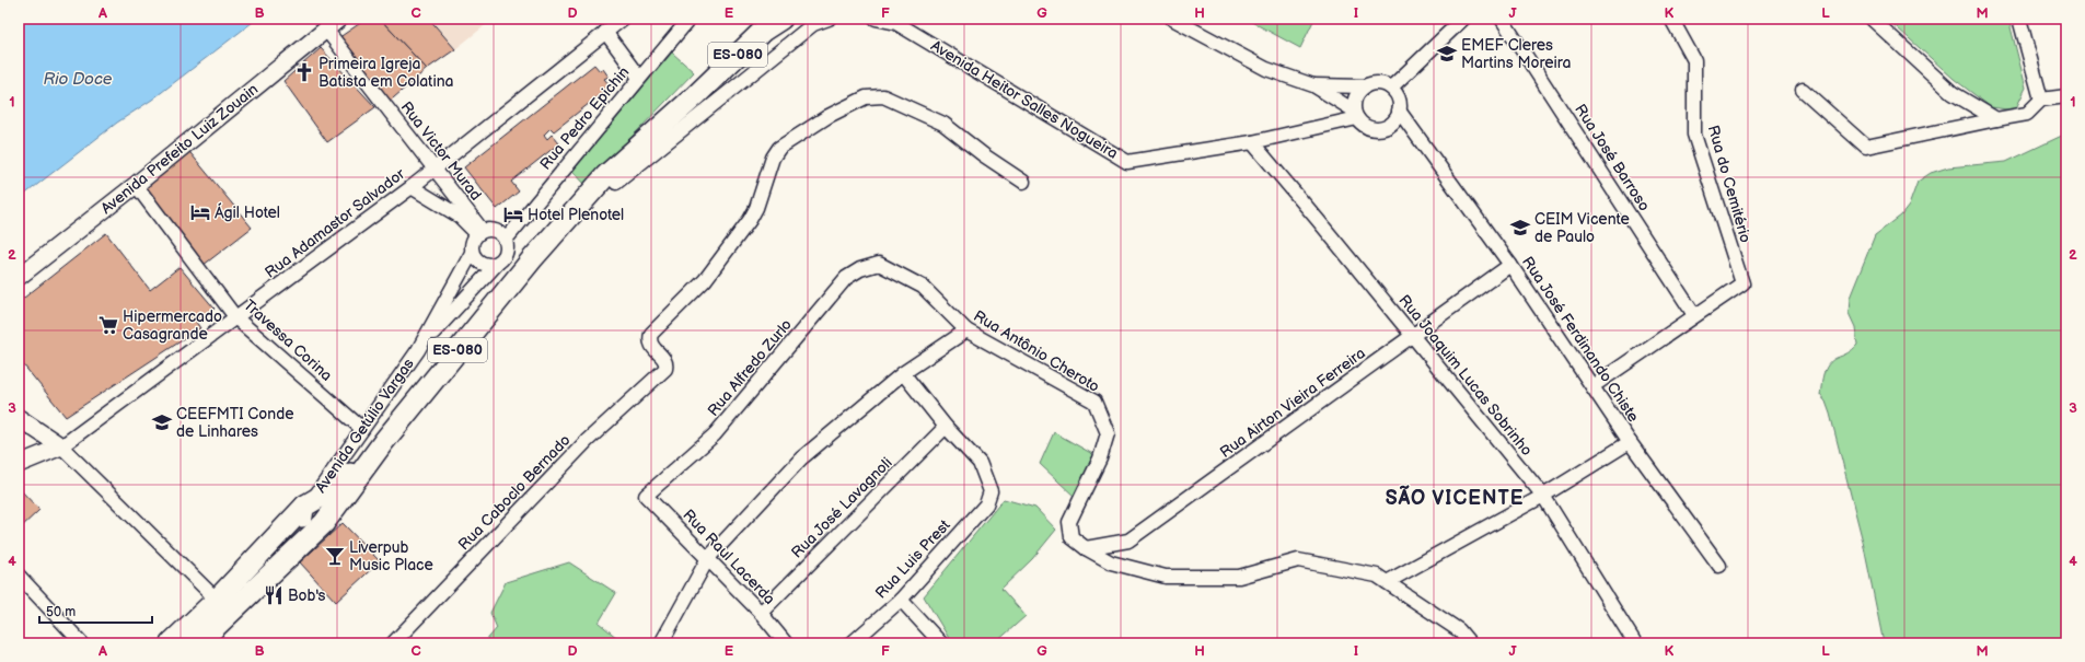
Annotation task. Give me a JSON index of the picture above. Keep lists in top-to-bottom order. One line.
{"streets":{"main road":["ES-080","Avenida Getúlio Vargas"],"street":["Avenida Heitor Salles Nogueira","Rua Pedro Epichin","Avenida Prefeito Luiz Zouain","Rua Victor Murad","Rua José Barroso","Rua do Cemitério","Rua Adamastor Salvador","Rua José Ferdinando Chiste","Travessa Corina","Rua Antônio Cheroto","Rua Alfredo Zurlo","Rua Joaquim Lucas Sobrinho","Rua Airton Vieira Ferreira","Rua Caboclo Bernado","Rua José Lavagnoli","Rua Raul Lacerda","Rua Luis Prest"]},"crossings":[["ES-080","Avenida Getúlio Vargas"],["Avenida Heitor Salles Nogueira","Rua José Ferdinando Chiste"],["Avenida Heitor Salles Nogueira","Rua Joaquim Lucas Sobrinho"],["Rua Pedro Epichin","Rua Victor Murad"],["Rua Pedro Epichin","Avenida Getúlio Vargas"],["Avenida Prefeito Luiz Zouain","Rua Victor Murad"],["Avenida Prefeito Luiz Zouain","Travessa Corina"],["Rua Victor Murad","Rua Adamastor Salvador"],["Rua Victor Murad","Avenida Getúlio Vargas"],["Rua José Barroso","Rua do Cemitério"],["Rua Adamastor Salvador","Travessa Corina"],["Rua José Ferdinando Chiste","Rua Airton Vieira Ferreira"],["Travessa Corina","Avenida Getúlio Vargas"],["Rua Antônio Cheroto","Rua Alfredo Zurlo"],["Rua Antônio Cheroto","Rua Airton Vieira Ferreira"],["Rua Alfredo Zurlo","Rua Raul Lacerda"],["Rua Joaquim Lucas Sobrinho","Rua Airton Vieira Ferreira"],["Rua José Lavagnoli","Rua Raul Lacerda"],["Rua José Lavagnoli","Rua Luis Prest"]],"districts":["SÃO VICENTE"],"water":["Rio Doce"],"places":{"school or university":["EMEF Cleres Martins Moreira","CEIM Vicente de Paulo","CEEFMTI Conde de Linhares"],"church":["Primeira Igreja Batista em Colatina"],"hotel":["Ágil Hotel","Hotel Plenotel"],"supermarket":["Hipermercado Casagrande"],"bar":["Liverpub Music Place"],"restaurant":["Bob's"]},"scale_bar":"50 m","grid":{"columns":["A","B","C","D","E","F","G","H","I","J","K","L","M"],"rows":["1","2","3","4"]}}
